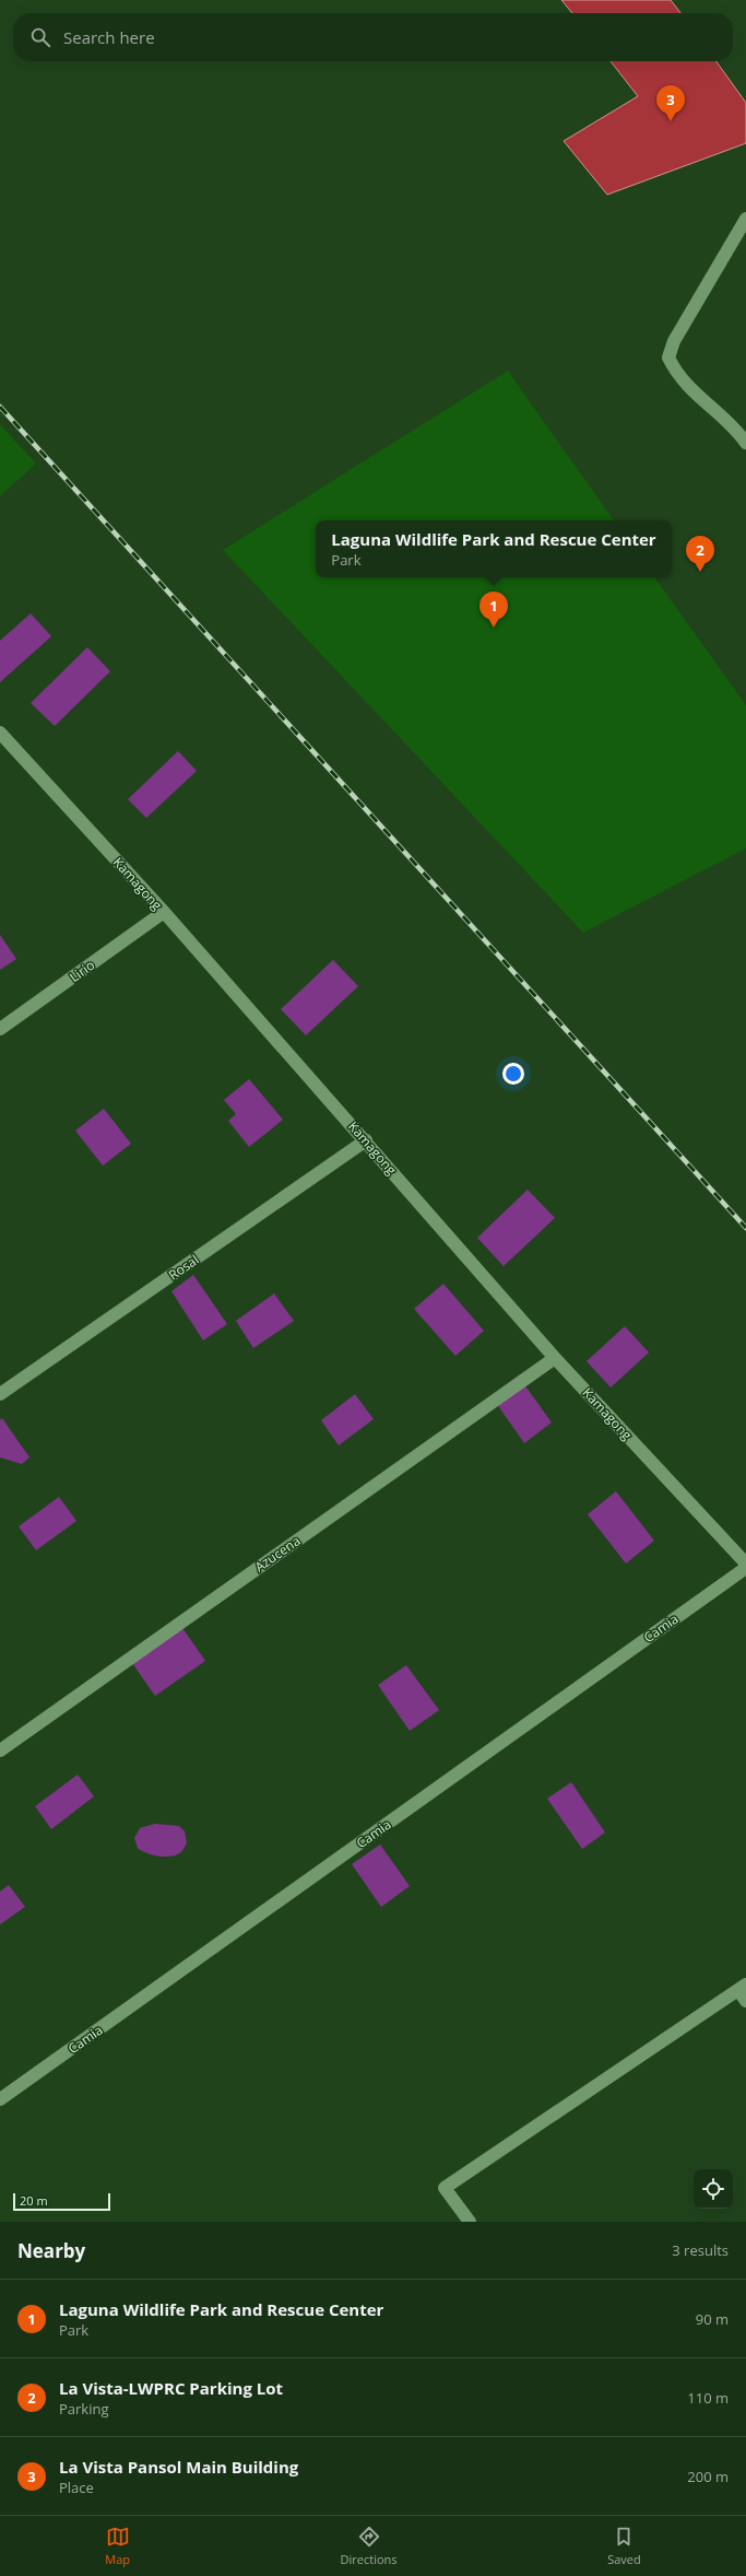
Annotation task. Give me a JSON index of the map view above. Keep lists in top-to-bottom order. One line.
{"streets":{"street":["Kamagong","Lirio","Rosal","Azucena","Camia"]},"crossings":[["Kamagong","Lirio"],["Kamagong","Rosal"],["Kamagong","Azucena"]],"scale_bar":"20 m","page":{"search":"Search here","pins":["3","2","1"],"popup":["Laguna Wildlife Park and Rescue Center","Park"],"scale":"20 m","heading":["Nearby","3 results"],"list":[{"mark":"1","name":"Laguna Wildlife Park and Rescue Center","note":"Park","value":"90 m"},{"mark":"2","name":"La Vista-LWPRC Parking Lot","note":"Parking","value":"110 m"},{"mark":"3","name":"La Vista Pansol Main Building","note":"Place","value":"200 m"}],"nav":["Map","Directions","Saved"]}}
